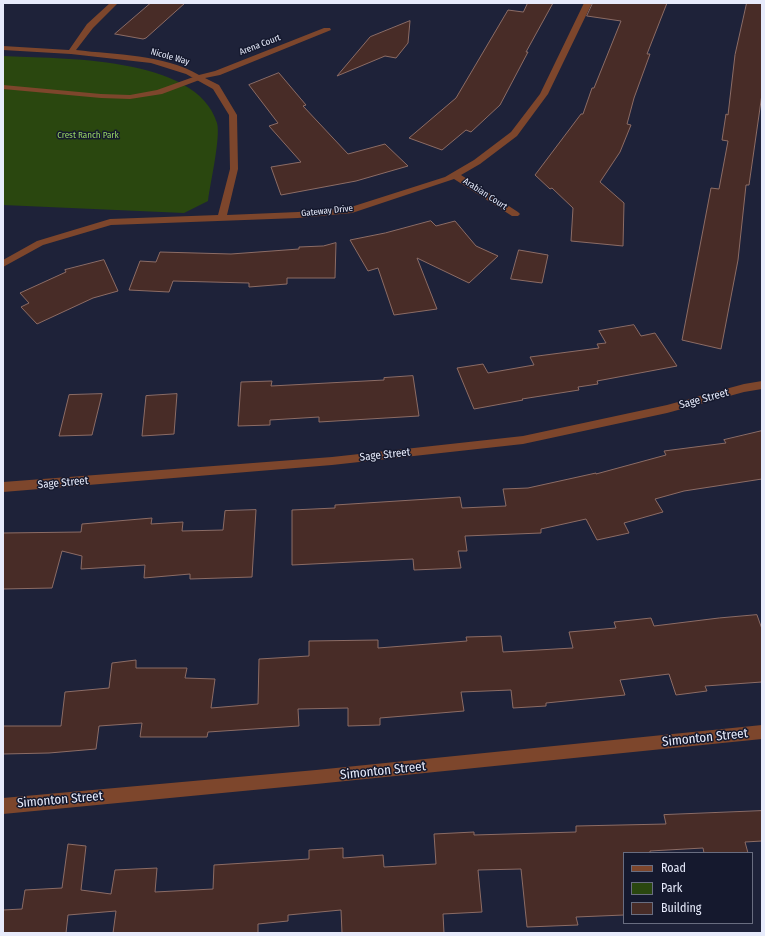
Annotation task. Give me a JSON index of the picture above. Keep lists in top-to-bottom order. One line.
{"streets":{"street":["Arena Court","Nicole Way","Arabian Court","Gateway Drive","Sage Street","Simonton Street"]},"crossings":[["Arena Court","Nicole Way"],["Nicole Way","Gateway Drive"],["Arabian Court","Gateway Drive"]],"parks":["Crest Ranch Park"],"legend":["Road","Park","Building"]}
